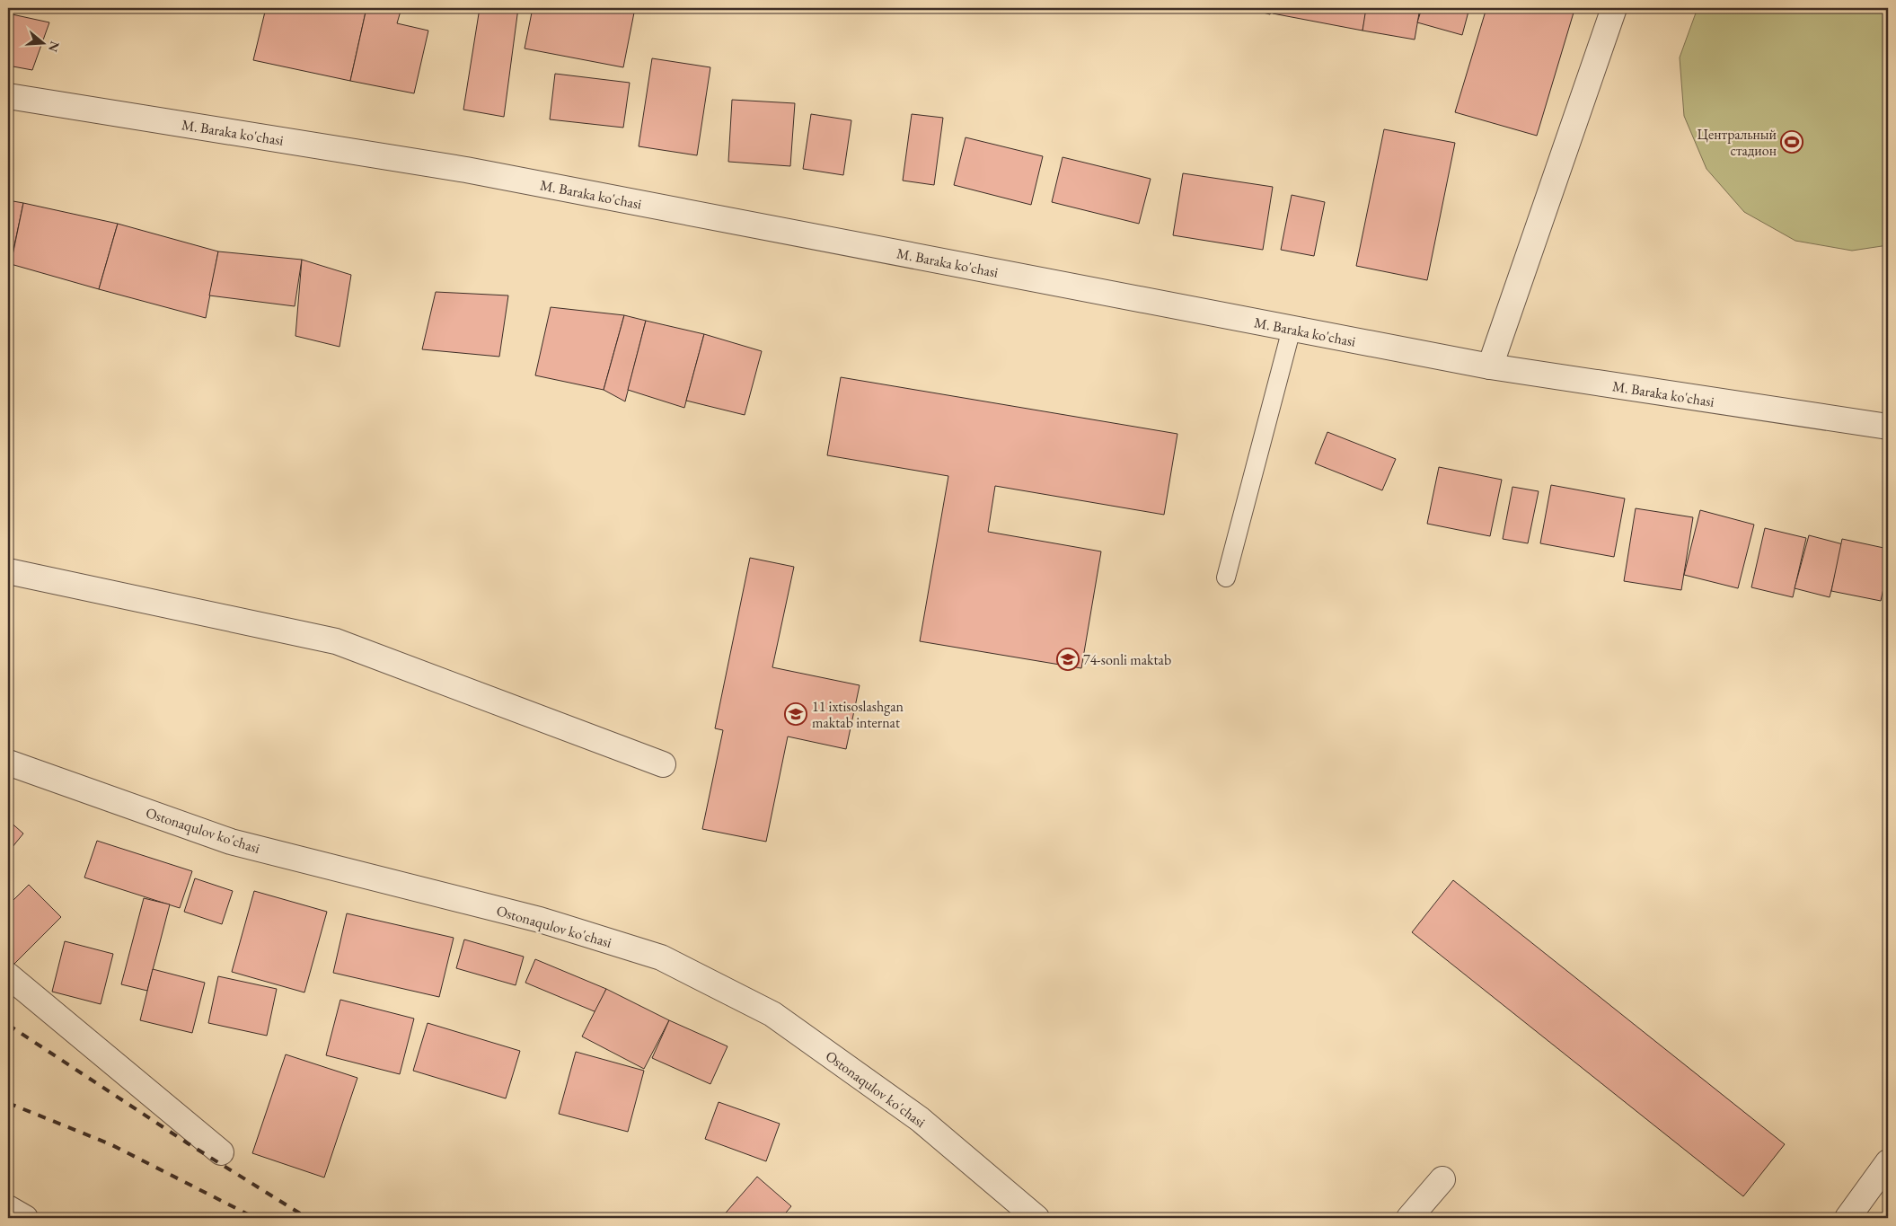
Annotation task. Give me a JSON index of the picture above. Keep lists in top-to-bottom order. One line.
{"streets":{"street":["M. Baraka ko'chasi","Ostonaqulov ko'chasi"]},"places":{"sports":["Центральный стадион"],"school or university":["74-sonli maktab","11 ixtisoslashgan maktab internat"]},"north":"right"}
